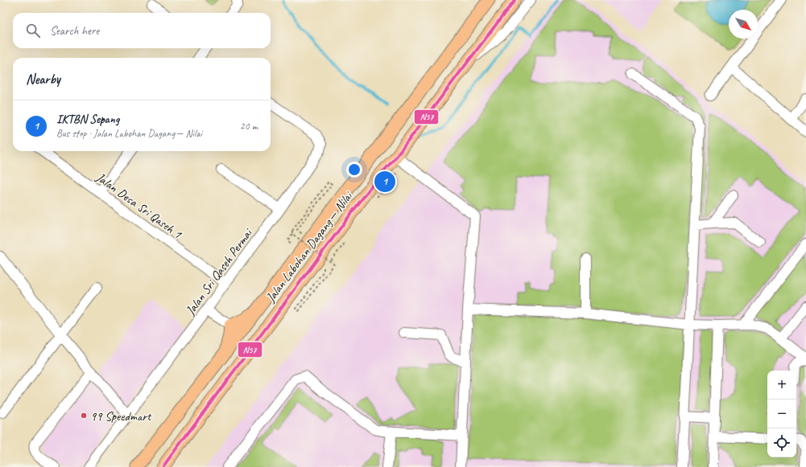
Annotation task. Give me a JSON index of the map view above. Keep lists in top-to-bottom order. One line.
{"streets":{"main road":["Jalan Labohan Dagang ‒ Nilai"],"street":["Jalan Desa Sri Qaseh 1","Jalan Sri Qaseh Permai"]},"crossings":[["Jalan Desa Sri Qaseh 1","Jalan Sri Qaseh Permai"]],"places":["99 Speedmart"],"lines":["transit line N57"],"north":"bottom right","page":{"search":"Search here","heading":"Nearby","list":[{"mark":"1","name":"IKTBN Sepang","note":"Bus stop · Jalan Labohan Dagang ‒ Nilai","value":"20 m"}],"pins":"1","map_buttons":["+","−"]}}
